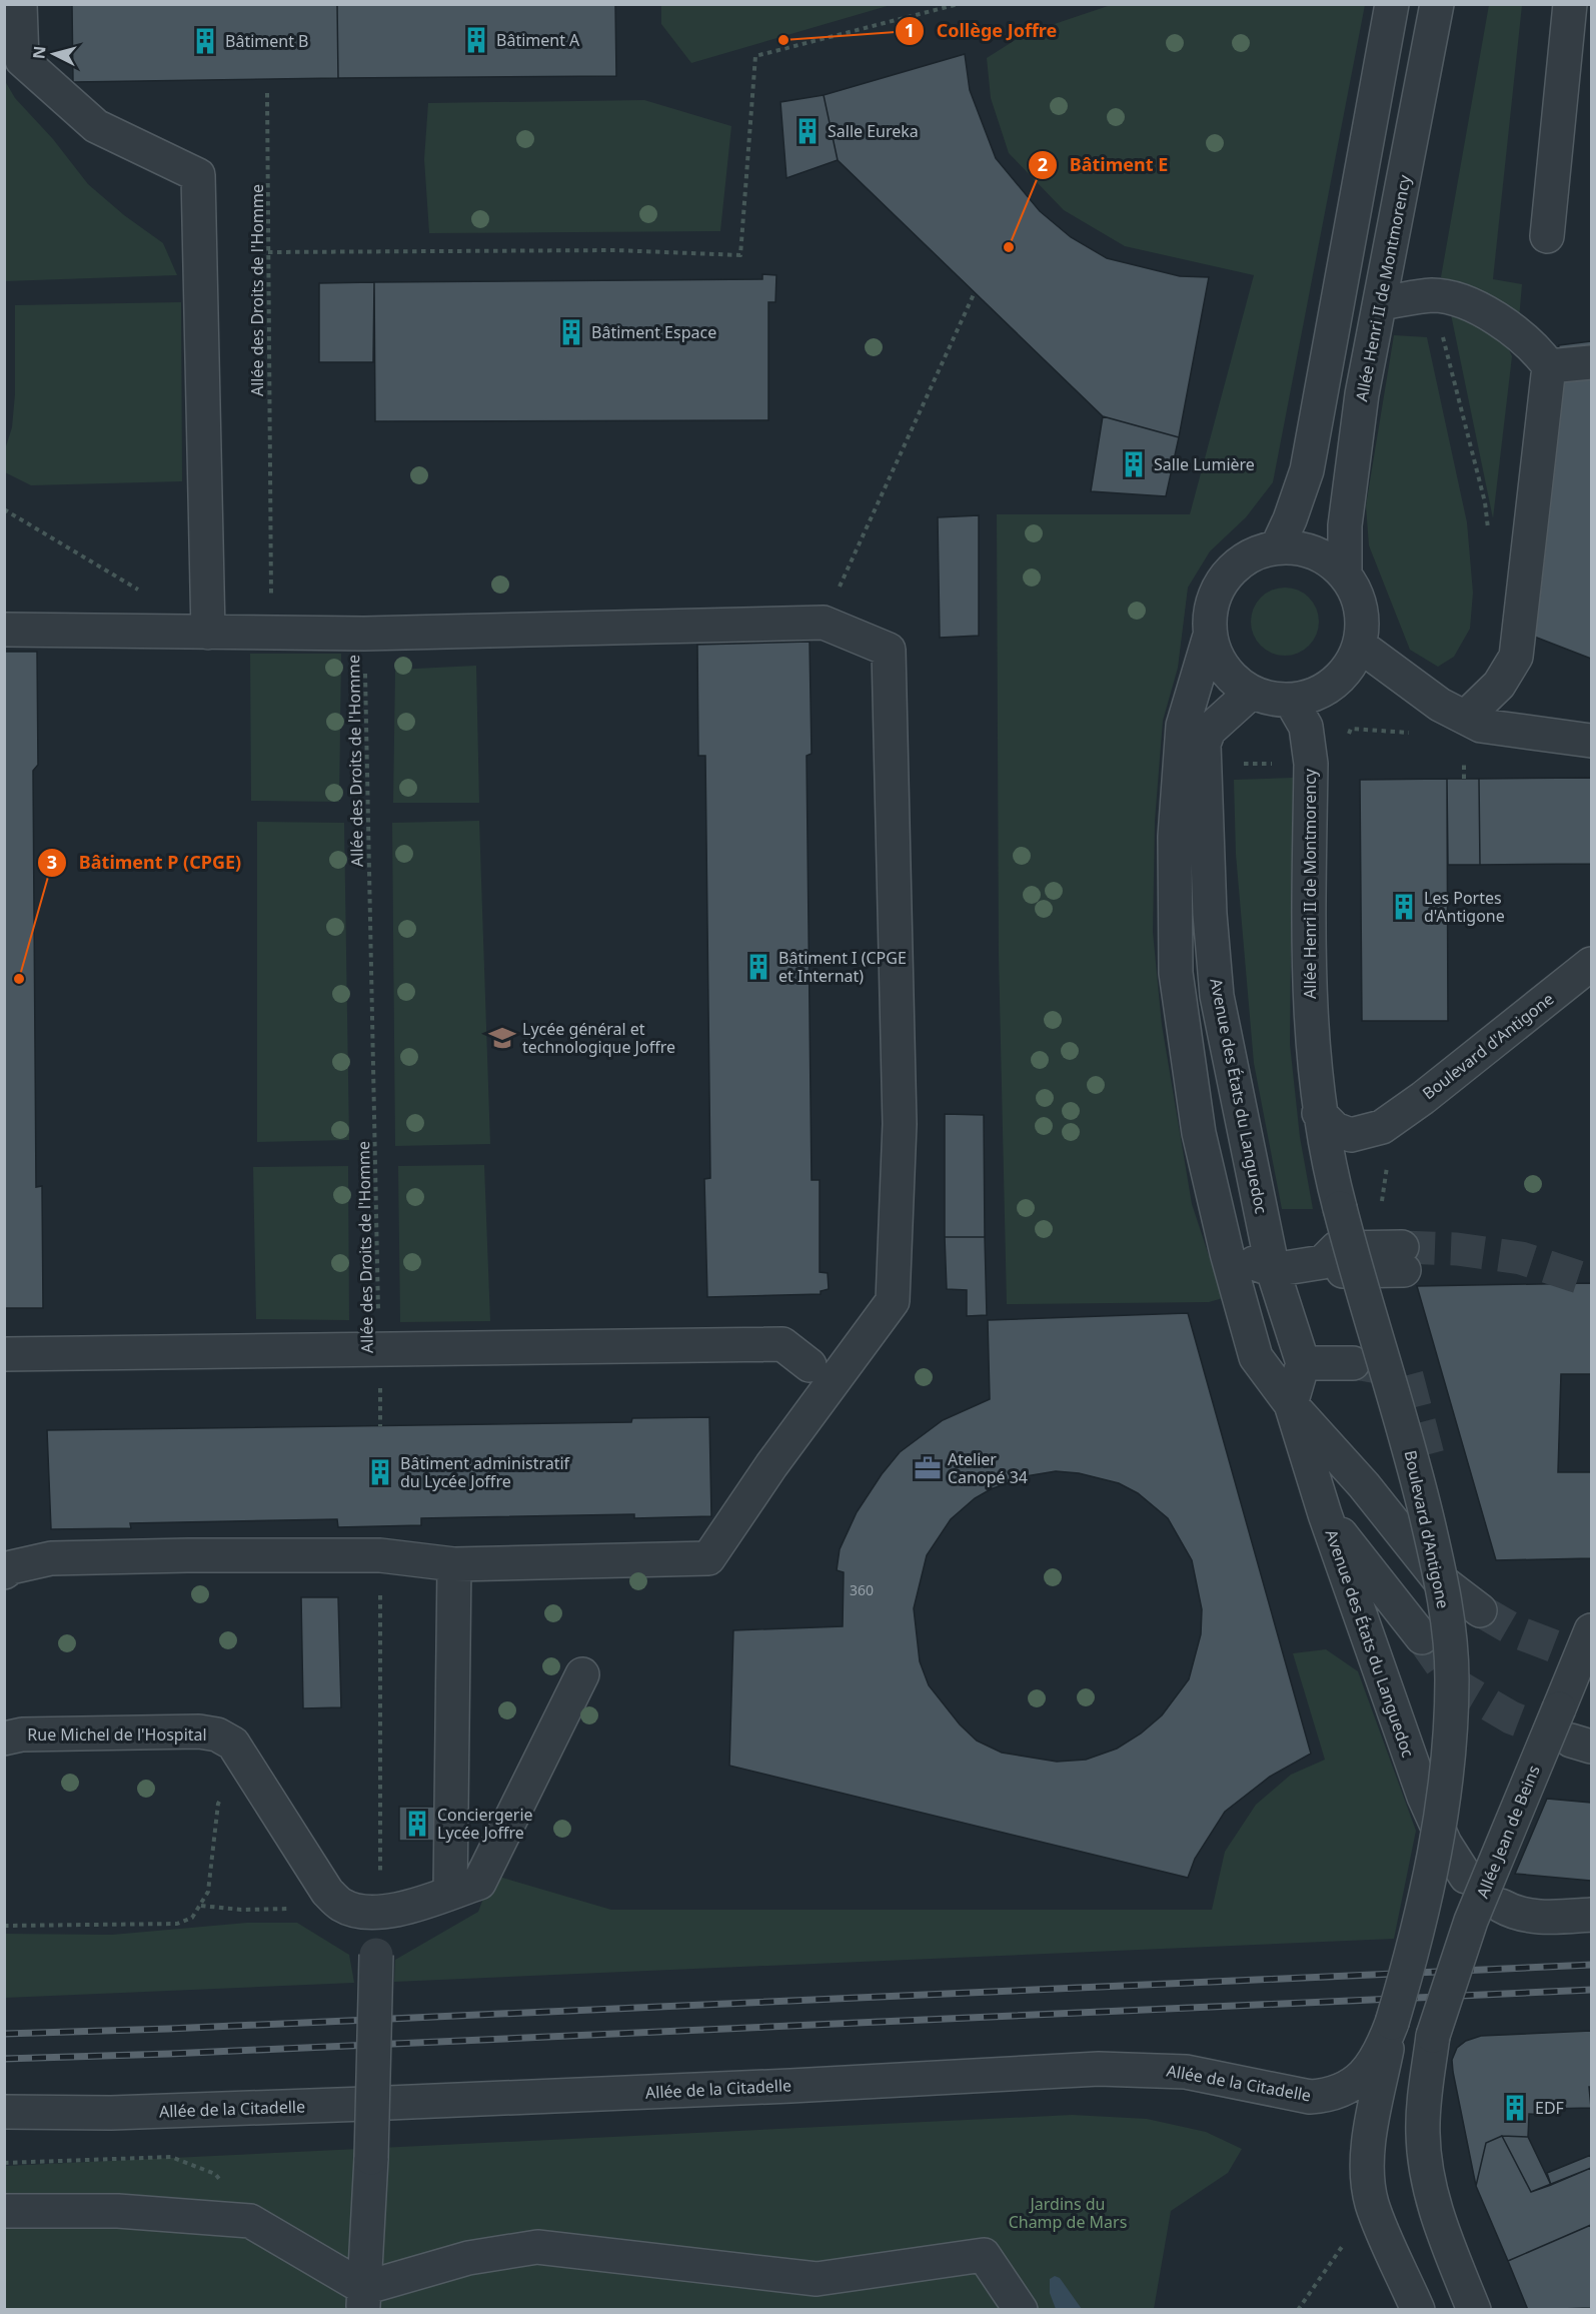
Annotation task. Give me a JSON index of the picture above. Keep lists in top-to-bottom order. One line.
{"streets":{"street":["Allée Henri II de Montmorency","Boulevard d'Antigone","Avenue des États du Languedoc","Rue Michel de l'Hospital","Allée Jean de Beins","Allée de la Citadelle"],"path":["Allée des Droits de l'Homme"]},"crossings":[["Allée Henri II de Montmorency","Boulevard d'Antigone"],["Allée Henri II de Montmorency","Avenue des États du Languedoc"],["Boulevard d'Antigone","Allée de la Citadelle"]],"parks":["Jardins du Champ de Mars"],"places":{"building":["Bâtiment A","Bâtiment B","Salle Eureka","Bâtiment Espace","Salle Lumière","Les Portes d'Antigone","Bâtiment I (CPGE et Internat)","Bâtiment administratif du Lycée Joffre","Conciergerie Lycée Joffre","EDF"],"other":["Collège Joffre","Bâtiment E","Bâtiment P (CPGE)"],"school or university":["Lycée général et technologique Joffre"],"office":["Atelier Canopé 34"]},"house_numbers":["360"],"north":"left"}
